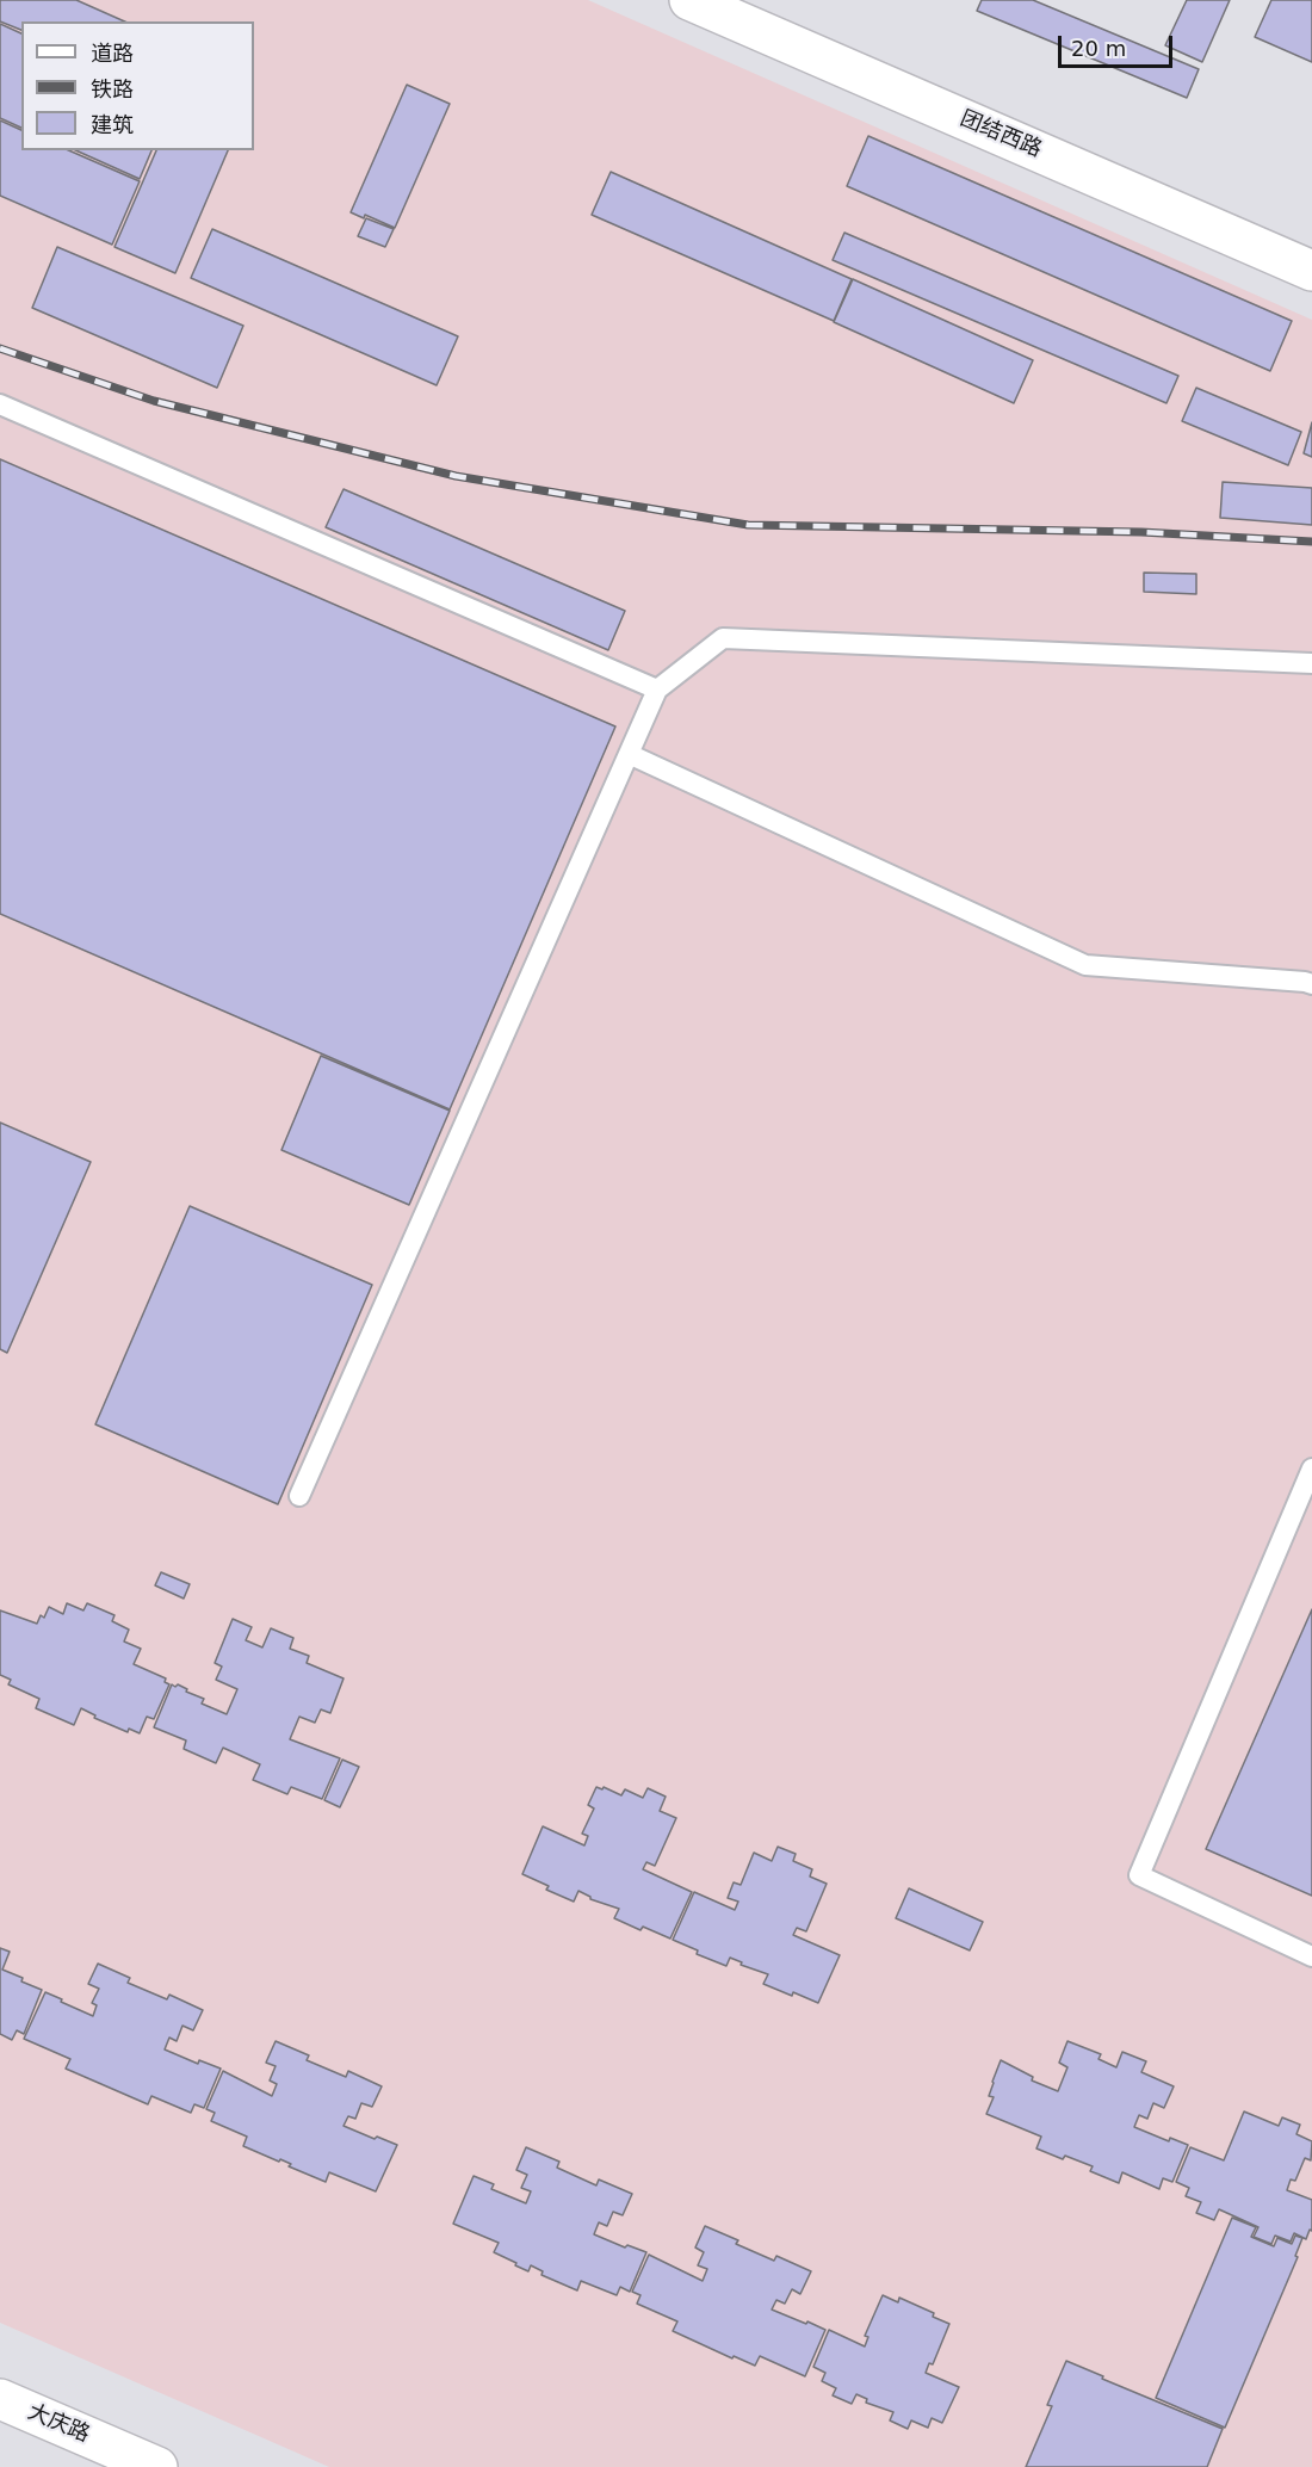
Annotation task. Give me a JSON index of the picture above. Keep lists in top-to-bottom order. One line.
{"streets":{"street":["团结西路","大庆路"]},"legend":["道路","铁路","建筑"],"scale_bar":"20 m"}
